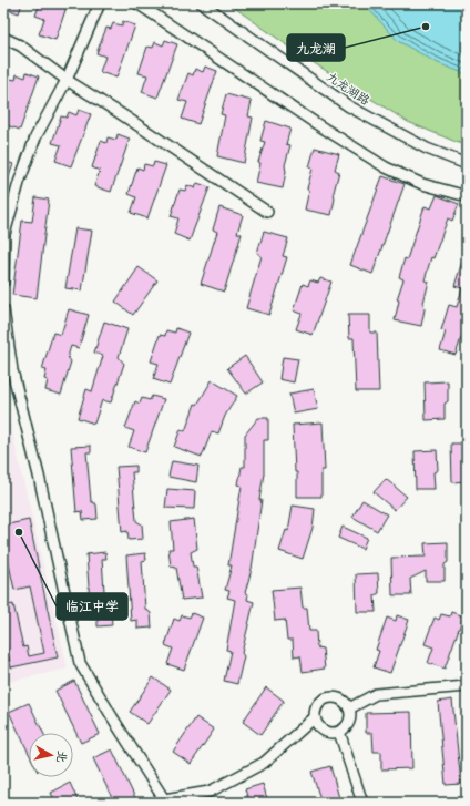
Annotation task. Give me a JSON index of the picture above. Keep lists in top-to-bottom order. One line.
{"streets":{"street":["九龙湖路"]},"places":["九龙湖","临江中学"],"north":"right"}
